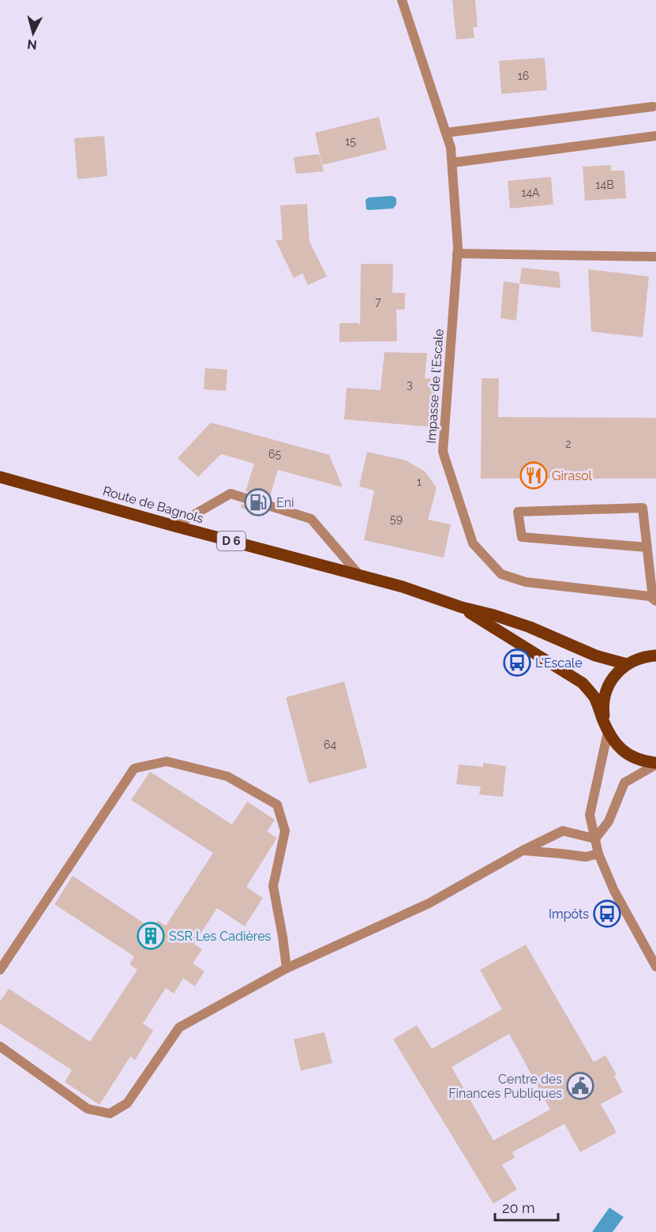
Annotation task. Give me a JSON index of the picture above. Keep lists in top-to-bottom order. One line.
{"streets":{"main road":["Route de Bagnols","D 6"],"street":["Impasse de l'Escale"]},"crossings":[["Route de Bagnols","D 6"]],"places":{"restaurant":["Girasol"],"fuel station":["Eni"],"bus stop":["L'Escale","Impôts"],"building":["SSR Les Cadières"],"public building":["Centre des Finances Publiques"]},"house_numbers":["16","15","14B","14A","7","3","2","65","1","59","64"],"scale_bar":"20 m","north":"bottom"}
